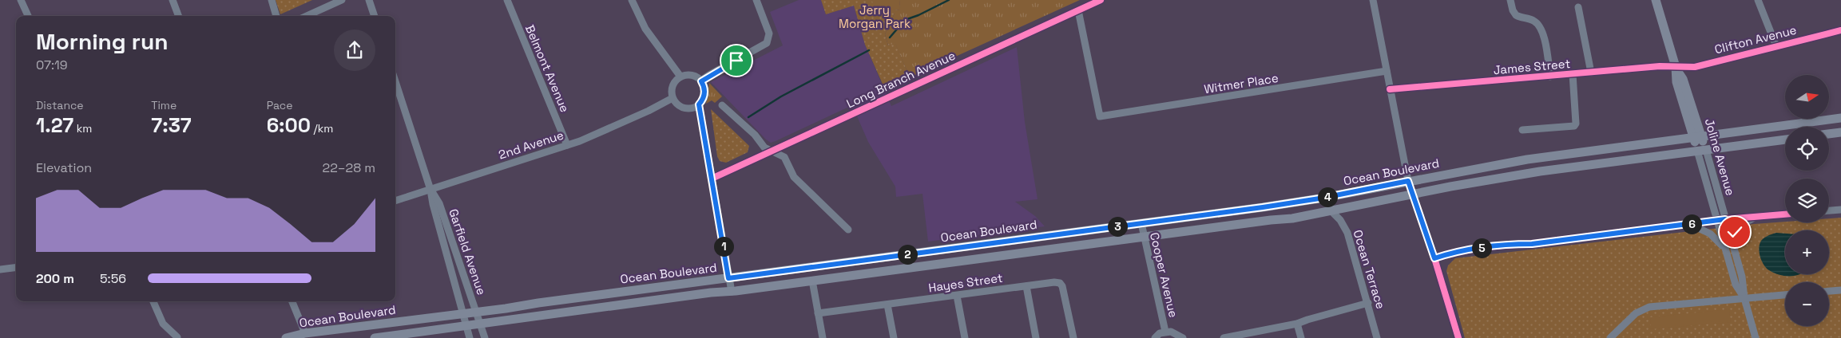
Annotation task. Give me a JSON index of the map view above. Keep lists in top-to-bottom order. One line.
{"streets":{"main road":["Joline Avenue","Ocean Boulevard"],"street":["Clifton Avenue","James Street","Belmont Avenue","Long Branch Avenue","Witmer Place","2nd Avenue","Garfield Avenue","Ocean Terrace","Cooper Avenue","Hayes Street"]},"crossings":[["Clifton Avenue","James Street"],["Clifton Avenue","Joline Avenue"],["James Street","Joline Avenue"],["Belmont Avenue","2nd Avenue"],["Long Branch Avenue","Witmer Place"],["2nd Avenue","Garfield Avenue"],["Joline Avenue","Ocean Boulevard"],["Ocean Boulevard","Garfield Avenue"],["Ocean Boulevard","Ocean Terrace"],["Ocean Boulevard","Cooper Avenue"]],"parks":["Jerry Morgan Park"],"north":"right","page":{"heading":["Morning run","07:19"],"map_buttons":["+","−"],"stats":[["Distance","1.27 km"],["Time","7:37"],["Pace","6:00 /km"]],"chart":["Elevation","22–28 m"],"pins":["4","6","3","1","5","2"],"list":[{"name":"200 m","note":"5:56"}]}}
